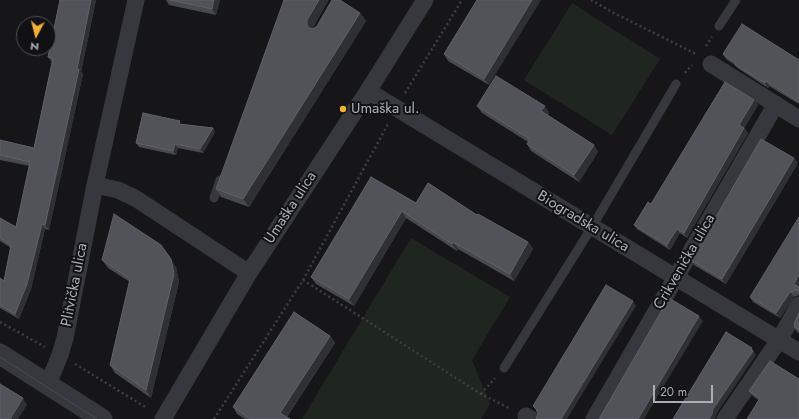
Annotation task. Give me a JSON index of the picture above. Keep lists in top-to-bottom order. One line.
{"streets":{"street":["Umaška ulica","Biogradska ulica","Crikvenička ulica","Plitvička ulica"]},"crossings":[["Umaška ulica","Biogradska ulica"],["Biogradska ulica","Crikvenička ulica"]],"places":["Umaška ul."],"scale_bar":"20 m","north":"bottom"}
